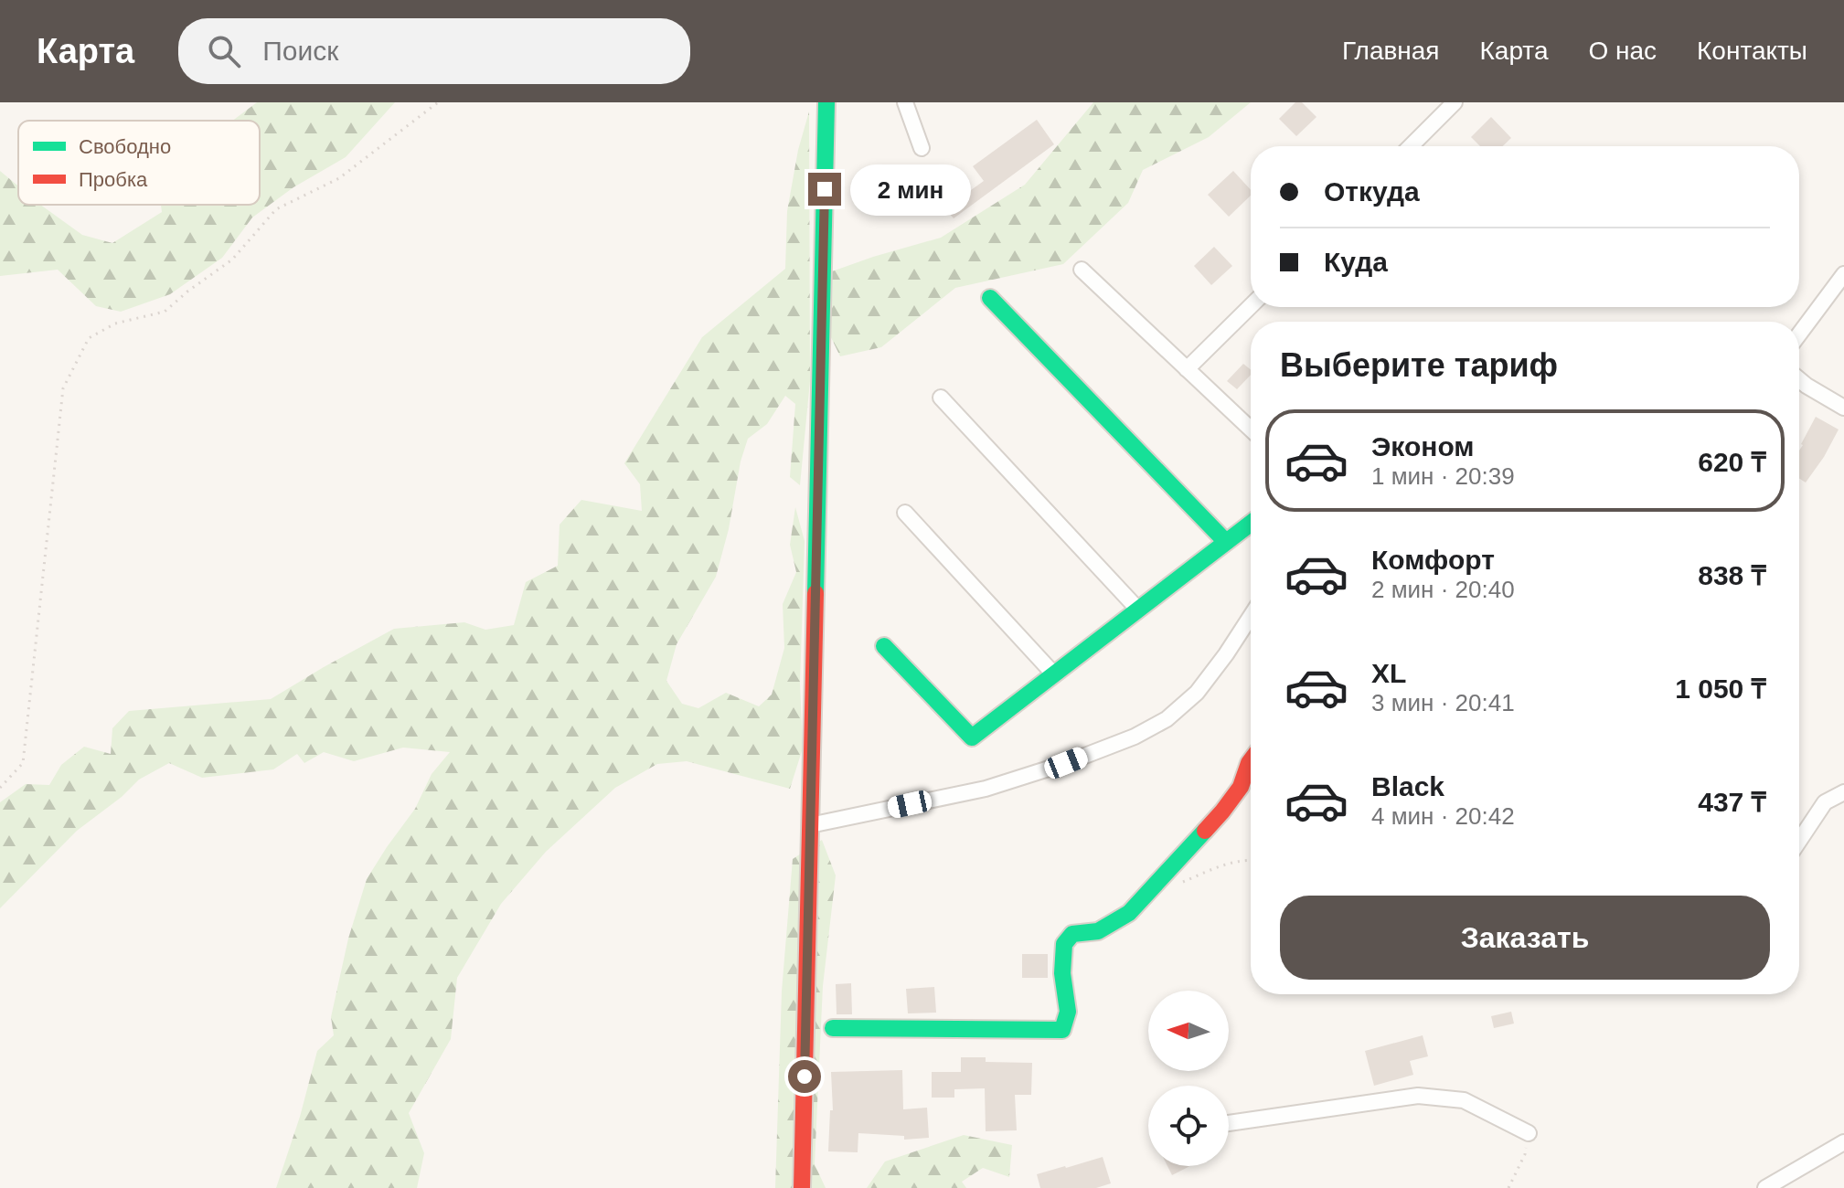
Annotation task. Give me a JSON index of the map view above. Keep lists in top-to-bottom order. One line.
{"legend":["Свободно","Пробка"],"north":"left","page":{"header":"Карта","search":"Поиск","nav":["Главная","Карта","О нас","Контакты"],"banner":["Откуда","Куда"],"bubble":"2 мин","heading":"Выберите тариф","list":[{"name":"Эконом","note":"1 мин · 20:39","value":"620 ₸"},{"name":"Комфорт","note":"2 мин · 20:40","value":"838 ₸"},{"name":"XL","note":"3 мин · 20:41","value":"1 050 ₸"},{"name":"Black","note":"4 мин · 20:42","value":"437 ₸"}],"buttons":"Заказать"}}
